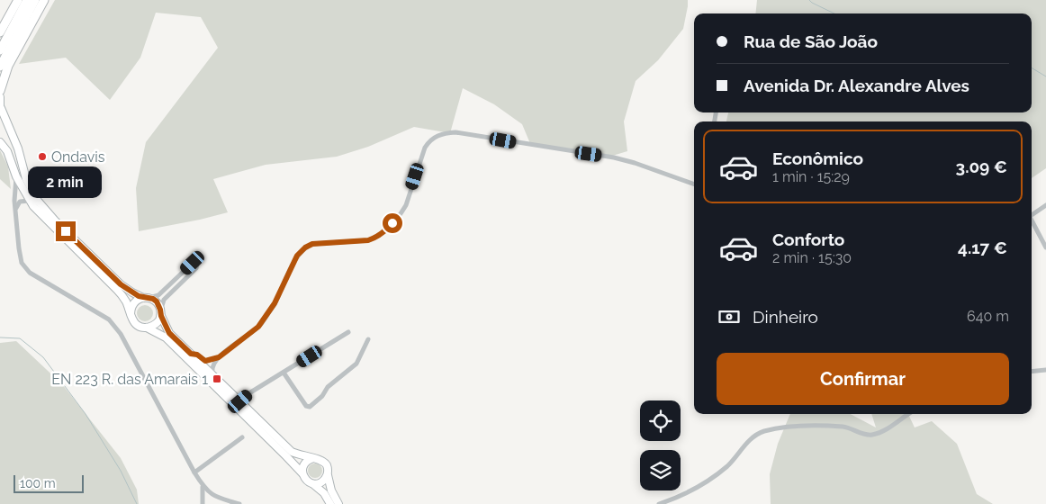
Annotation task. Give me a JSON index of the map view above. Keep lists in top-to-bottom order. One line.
{"places":{"other":["Ondavis"],"transit":["EN 223 R. das Amarais 1"]},"scale_bar":"100 m","page":{"banner":["Rua de São João","Avenida Dr. Alexandre Alves"],"list":[{"name":"Econômico","note":"1 min · 15:29","value":"3.09 €"},{"name":"Conforto","note":"2 min · 15:30","value":"4.17 €"}],"bubble":"2 min","pay":["Dinheiro","640 m"],"buttons":"Confirmar","scale":"100 m"}}
